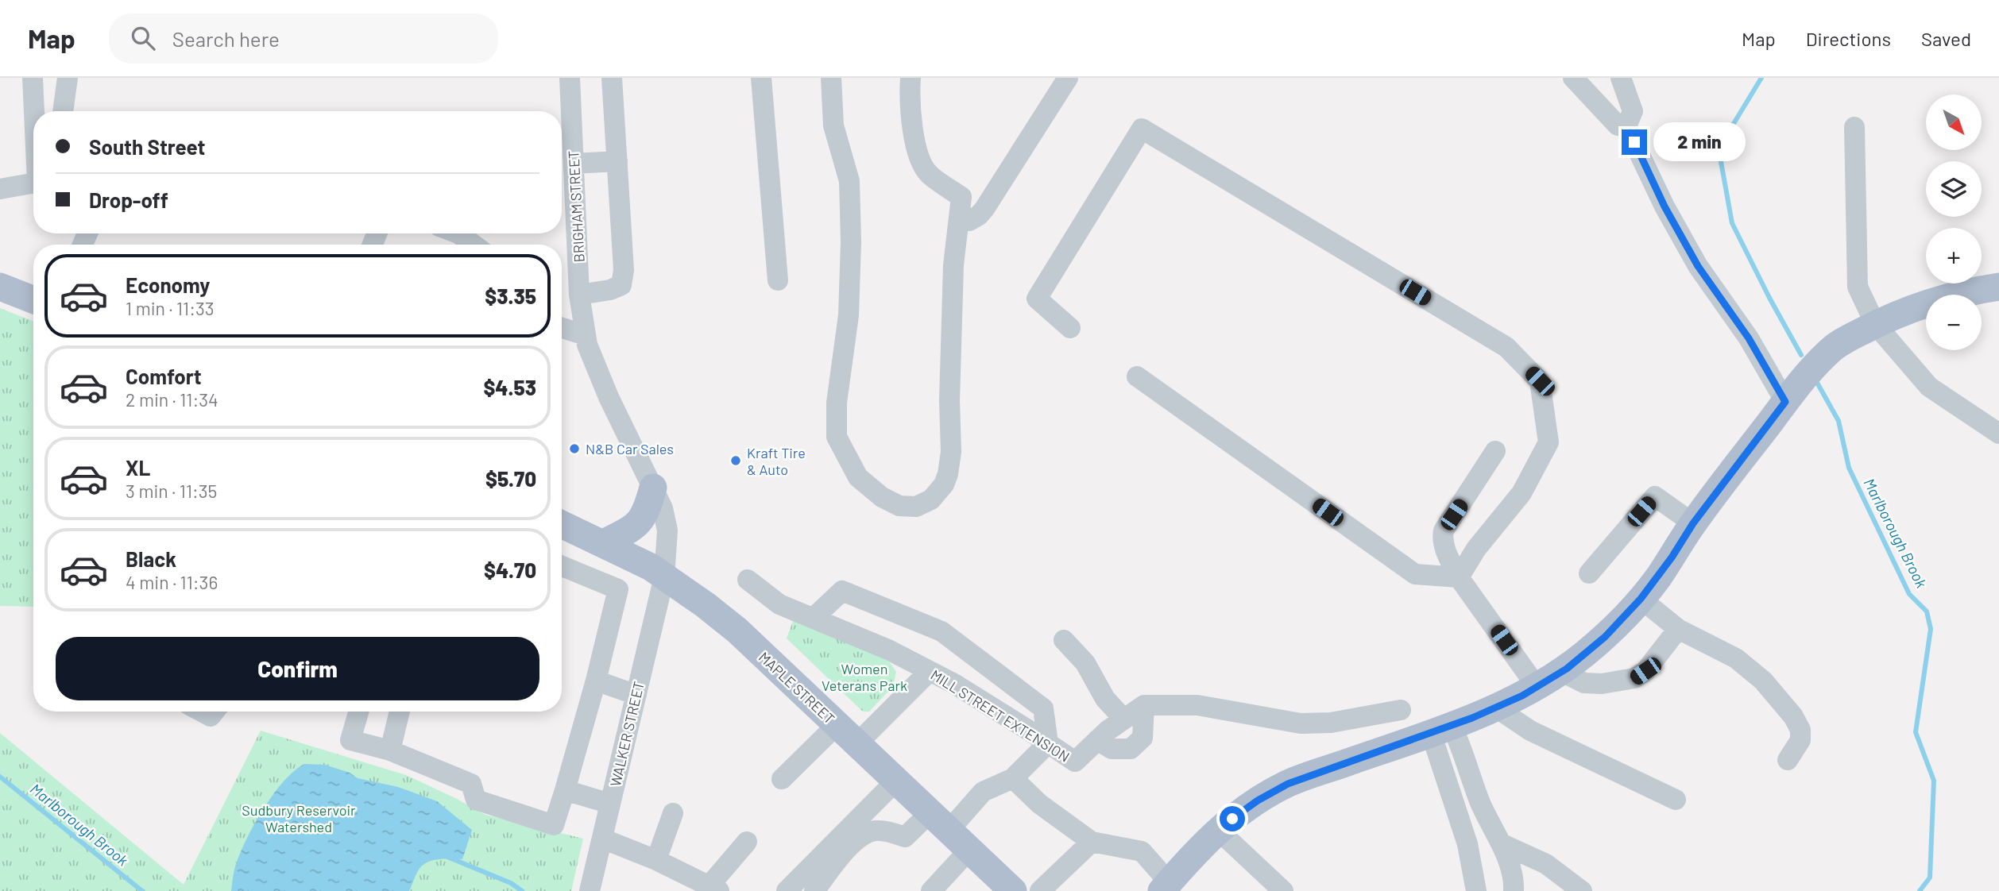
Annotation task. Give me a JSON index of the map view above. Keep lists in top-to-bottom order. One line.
{"streets":{"main road":["MAPLE STREET"],"street":["BRIGHAM STREET","MILL STREET EXTENSION","WALKER STREET"]},"crossings":[["BRIGHAM STREET","WALKER STREET"],["MAPLE STREET","WALKER STREET"]],"water":["Marlborough Brook"],"parks":["Women Veterans Park","Sudbury Reservoir Watershed"],"places":["N&B Car Sales","Kraft Tire & Auto"],"north":"bottom right","page":{"header":"Map","search":"Search here","nav":["Map","Directions","Saved"],"map_buttons":["+","−"],"banner":["South Street","Drop-off"],"bubble":"2 min","list":[{"name":"Economy","note":"1 min · 11:33","value":"$3.35"},{"name":"Comfort","note":"2 min · 11:34","value":"$4.53"},{"name":"XL","note":"3 min · 11:35","value":"$5.70"},{"name":"Black","note":"4 min · 11:36","value":"$4.70"}],"buttons":"Confirm"}}
